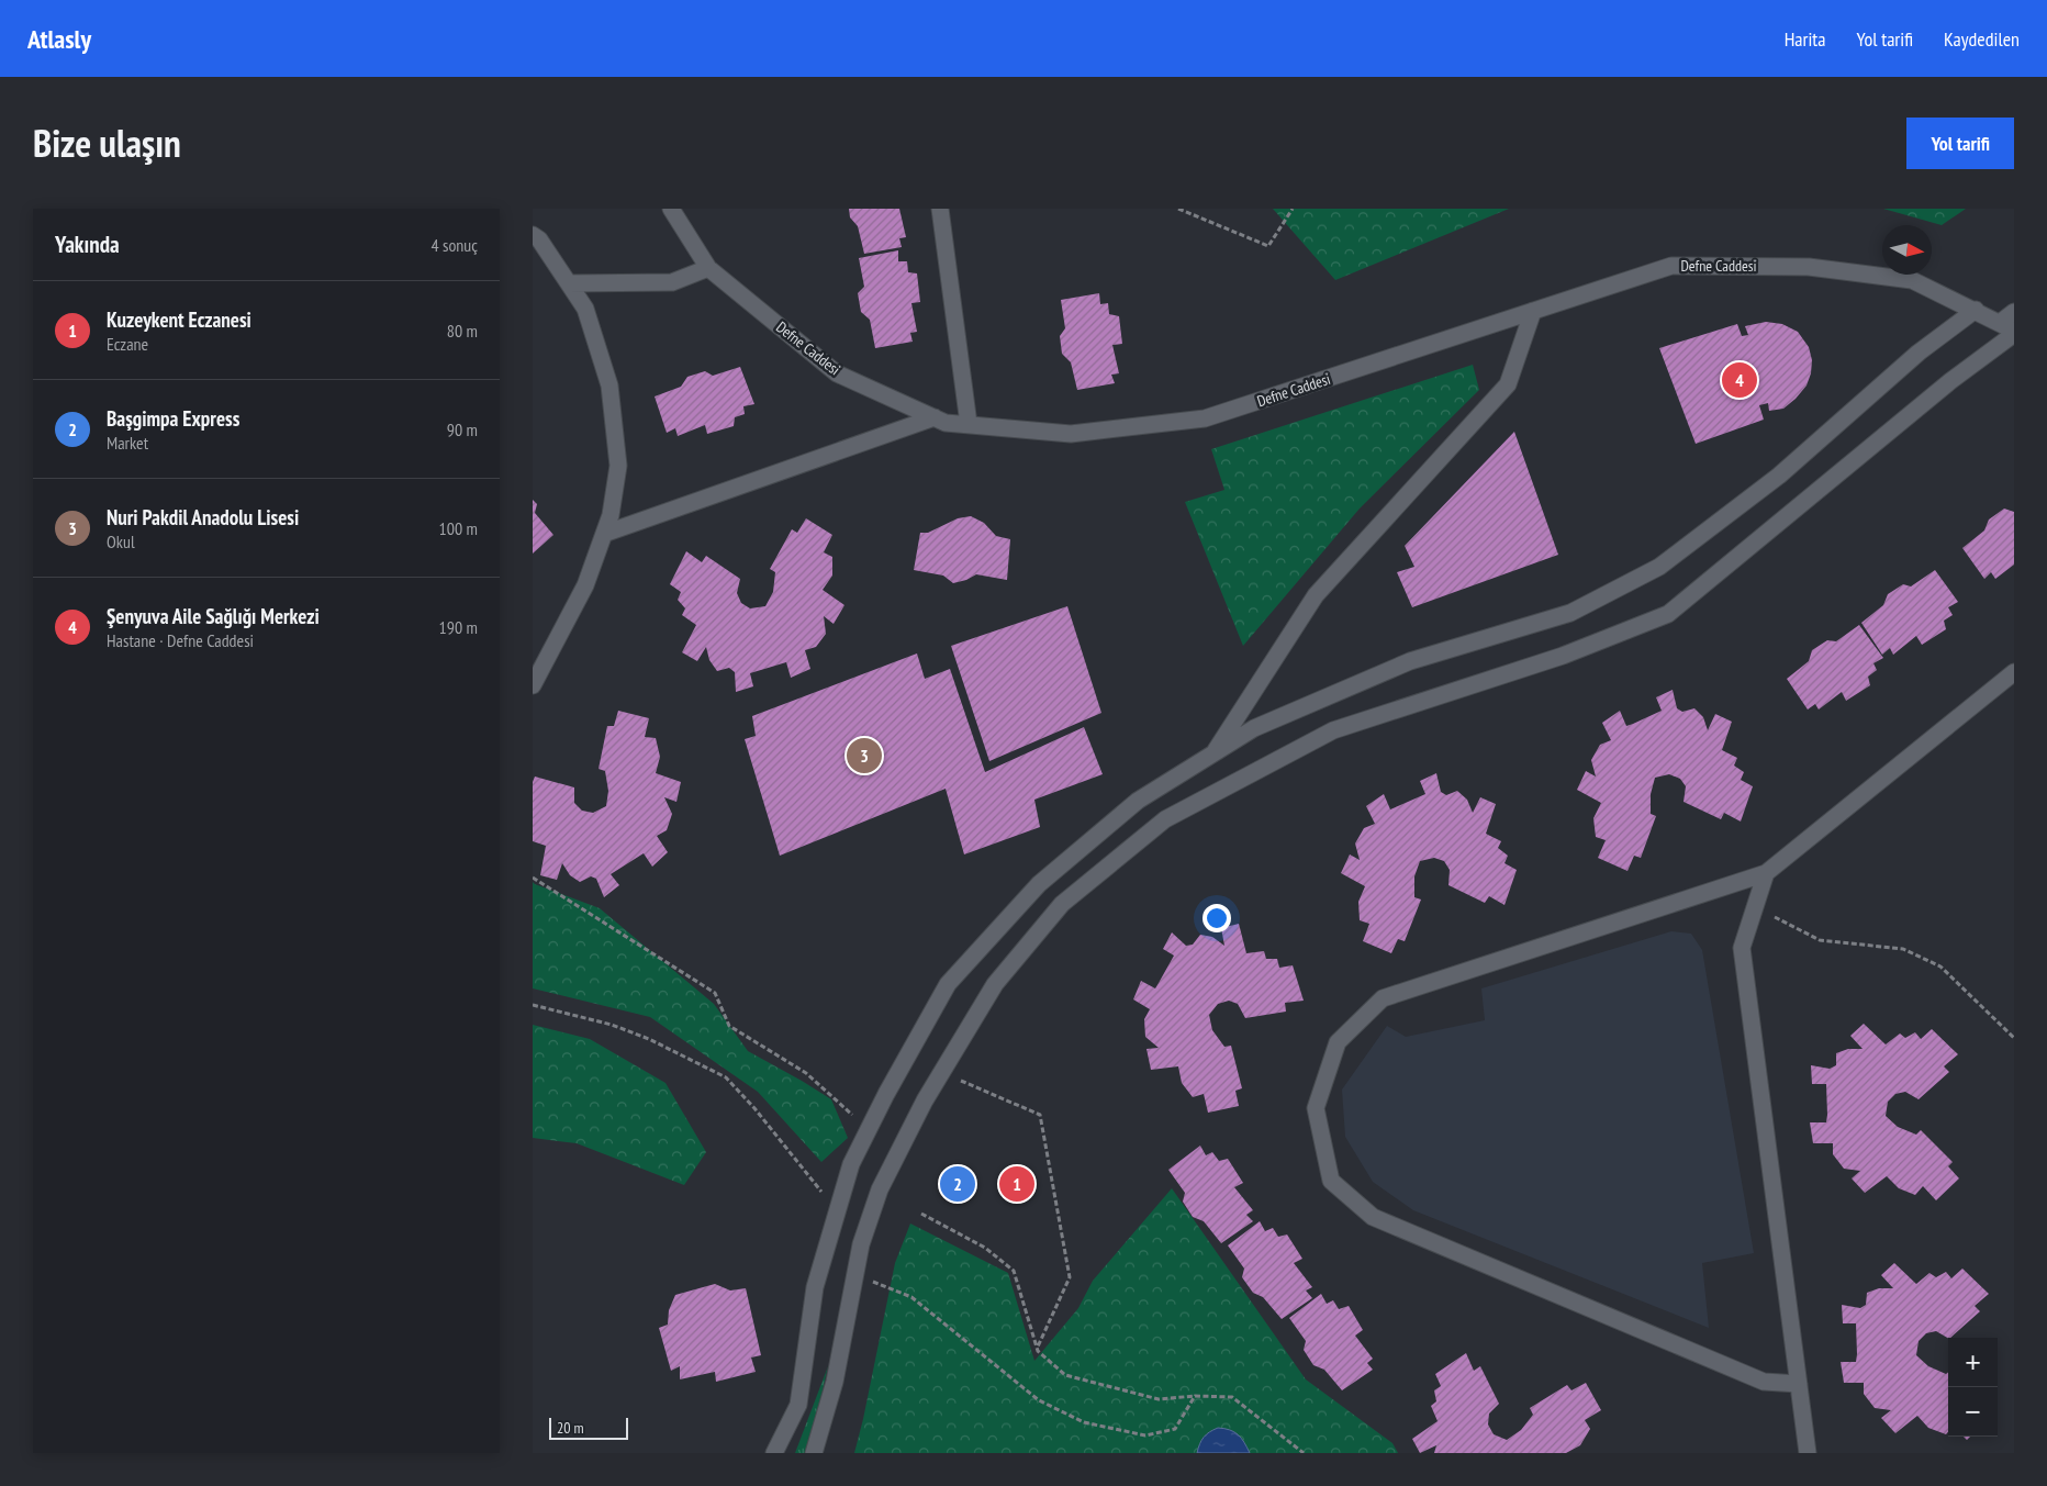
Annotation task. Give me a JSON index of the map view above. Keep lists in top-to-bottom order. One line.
{"streets":{"street":["Defne Caddesi"]},"scale_bar":"20 m","north":"right","page":{"header":"Atlasly","nav":["Harita","Yol tarifi","Kaydedilen"],"title":"Bize ulaşın","buttons":"Yol tarifi","heading":["Yakında","4 sonuç"],"list":[{"mark":"1","name":"Kuzeykent Eczanesi","note":"Eczane","value":"80 m"},{"mark":"2","name":"Başgimpa Express","note":"Market","value":"90 m"},{"mark":"3","name":"Nuri Pakdil Anadolu Lisesi","note":"Okul","value":"100 m"},{"mark":"4","name":"Şenyuva Aile Sağlığı Merkezi","note":"Hastane · Defne Caddesi","value":"190 m"}],"pins":["4","3","1","2"],"map_buttons":["+","−"],"scale":"20 m"}}
